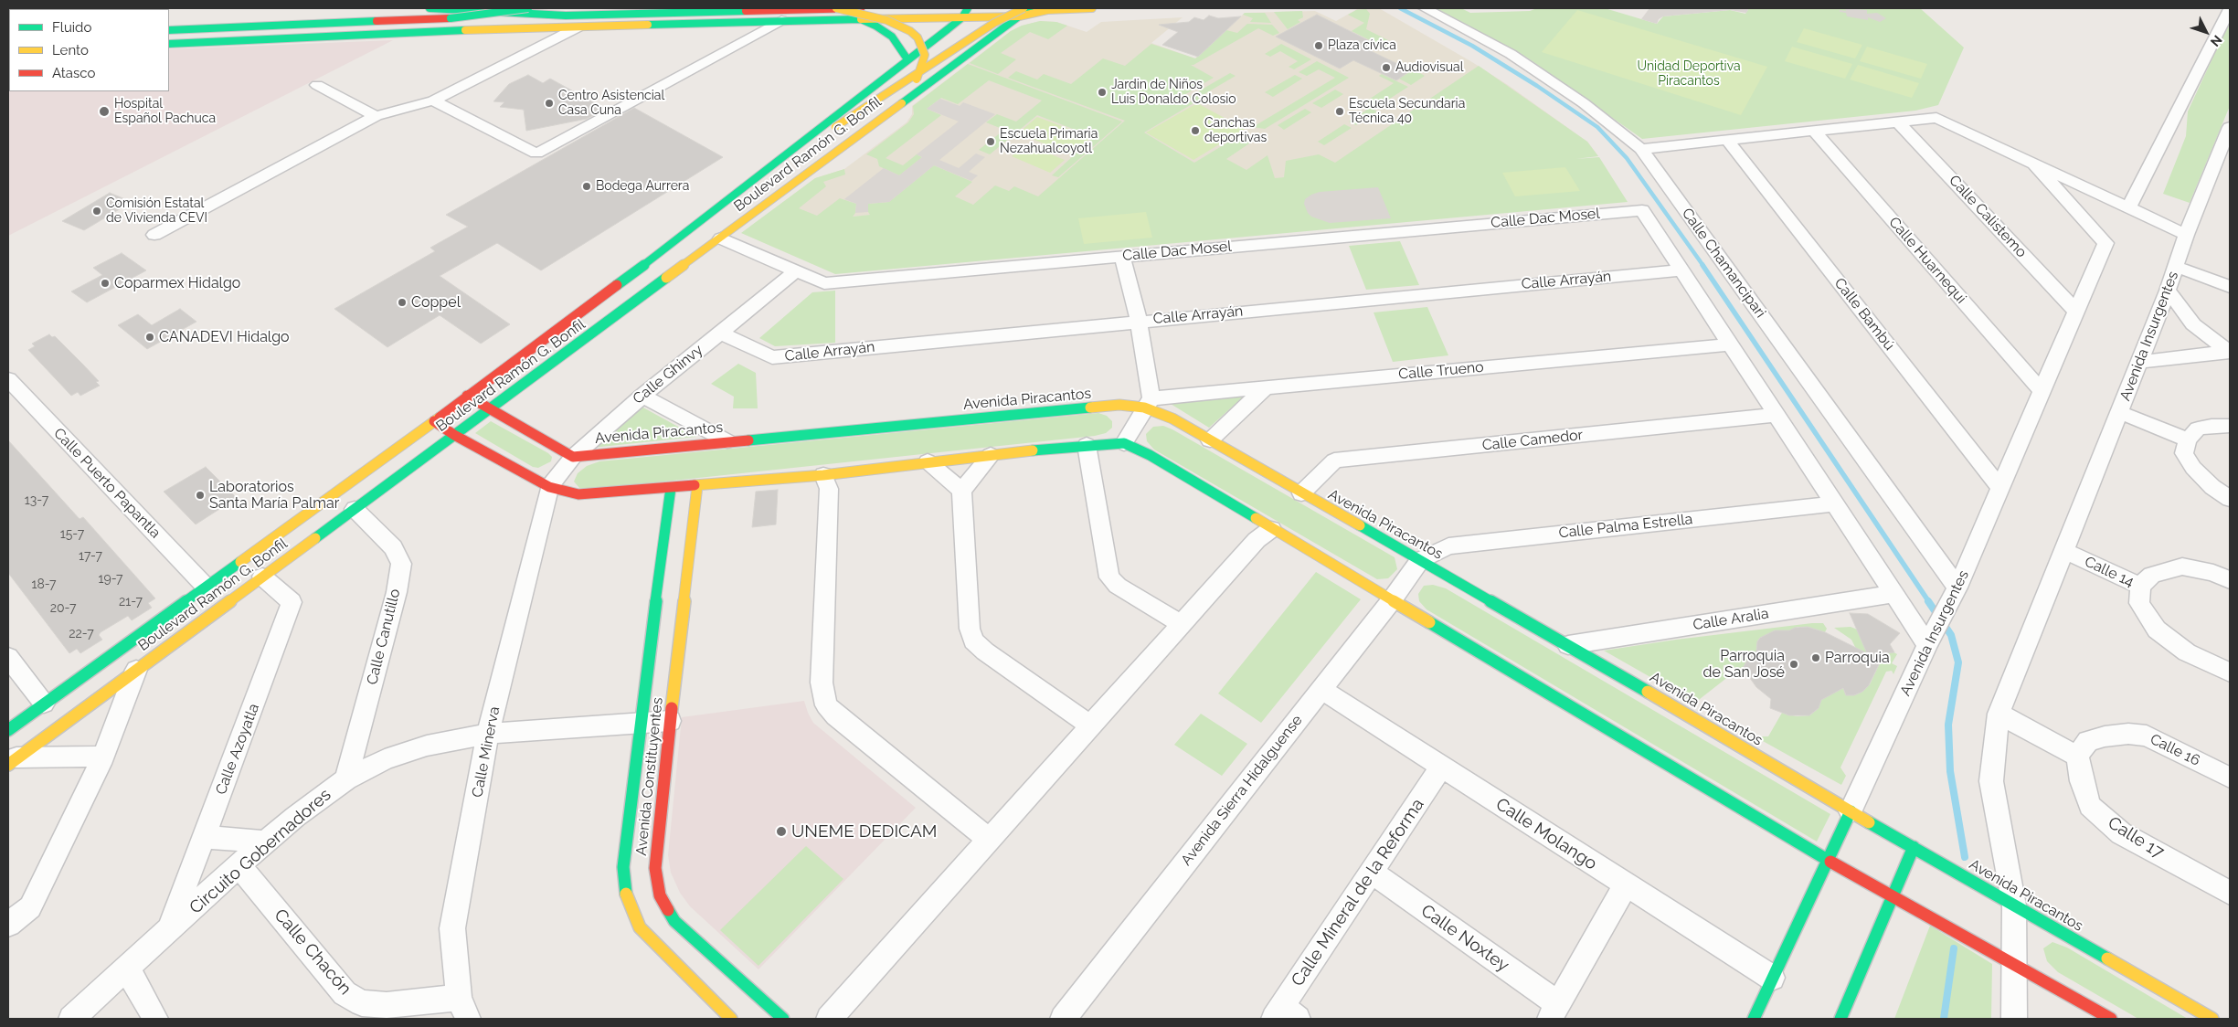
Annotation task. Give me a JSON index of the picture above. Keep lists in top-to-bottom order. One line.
{"streets":{"street":["Boulevard Ramón G. Bonfil","Calle Calistemo","Calle Dac Mosel","Calle Huarnequi","Calle Chamancipari","Calle Arrayán","Calle Bambú","Avenida Insurgentes","Calle Trueno","Calle Ghinvy","Avenida Piracantos","Calle Camedor","Calle Puerto Papantla","Calle Palma Estrella","Calle 14","Calle Aralia","Calle Canutillo","Calle Azoyatla","Calle 16","Calle Minerva","Avenida Constituyentes","Avenida Sierra Hidalguense","Calle Molango","Calle 17","Circuito Gobernadores","Calle Mineral de la Reforma","Calle Noxtey","Calle Chacón"]},"crossings":[["Boulevard Ramón G. Bonfil","Calle Dac Mosel"],["Boulevard Ramón G. Bonfil","Calle Puerto Papantla"],["Boulevard Ramón G. Bonfil","Calle Canutillo"],["Boulevard Ramón G. Bonfil","Calle Azoyatla"],["Calle Calistemo","Avenida Insurgentes"],["Calle Dac Mosel","Calle Arrayán"],["Calle Dac Mosel","Calle Ghinvy"],["Calle Huarnequi","Avenida Insurgentes"],["Calle Chamancipari","Avenida Insurgentes"],["Calle Arrayán","Calle Ghinvy"],["Calle Bambú","Avenida Insurgentes"],["Avenida Insurgentes","Avenida Piracantos"],["Avenida Insurgentes","Calle 14"],["Avenida Insurgentes","Calle Molango"],["Calle Trueno","Avenida Piracantos"],["Calle Ghinvy","Avenida Piracantos"],["Calle Ghinvy","Calle Minerva"],["Avenida Piracantos","Calle Camedor"],["Avenida Piracantos","Calle Palma Estrella"],["Avenida Piracantos","Calle Aralia"],["Avenida Piracantos","Avenida Sierra Hidalguense"],["Calle Palma Estrella","Avenida Sierra Hidalguense"],["Calle Canutillo","Circuito Gobernadores"],["Calle Azoyatla","Circuito Gobernadores"],["Calle 16","Calle 17"],["Calle Minerva","Circuito Gobernadores"],["Calle Minerva","Calle Chacón"],["Avenida Constituyentes","Circuito Gobernadores"],["Avenida Sierra Hidalguense","Calle Molango"],["Calle Molango","Calle Mineral de la Reforma"],["Circuito Gobernadores","Calle Chacón"],["Calle Mineral de la Reforma","Calle Noxtey"]],"parks":["Unidad Deportiva Piracantos"],"places":["Plaza cívica","Audiovisual","Jardin de Niños Luis Donaldo Colosio","Centro Asistencial Casa Cuna","Hospital Español Pachuca","Escuela Secundaria Técnica 40","Canchas deportivas","Escuela Primaria Nezahualcoyotl","Bodega Aurrera","Comisión Estatal de Vivienda CEVI","Coparmex Hidalgo","Coppel","CANADEVI Hidalgo","Laboratorios Santa María Palmar","Parroquia","Parroquia de San José","UNEME DEDICAM"],"house_numbers":["13-7","15-7","17-7","19-7","18-7","21-7","20-7","22-7"],"legend":["Fluido","Lento","Atasco"],"north":"bottom right"}
